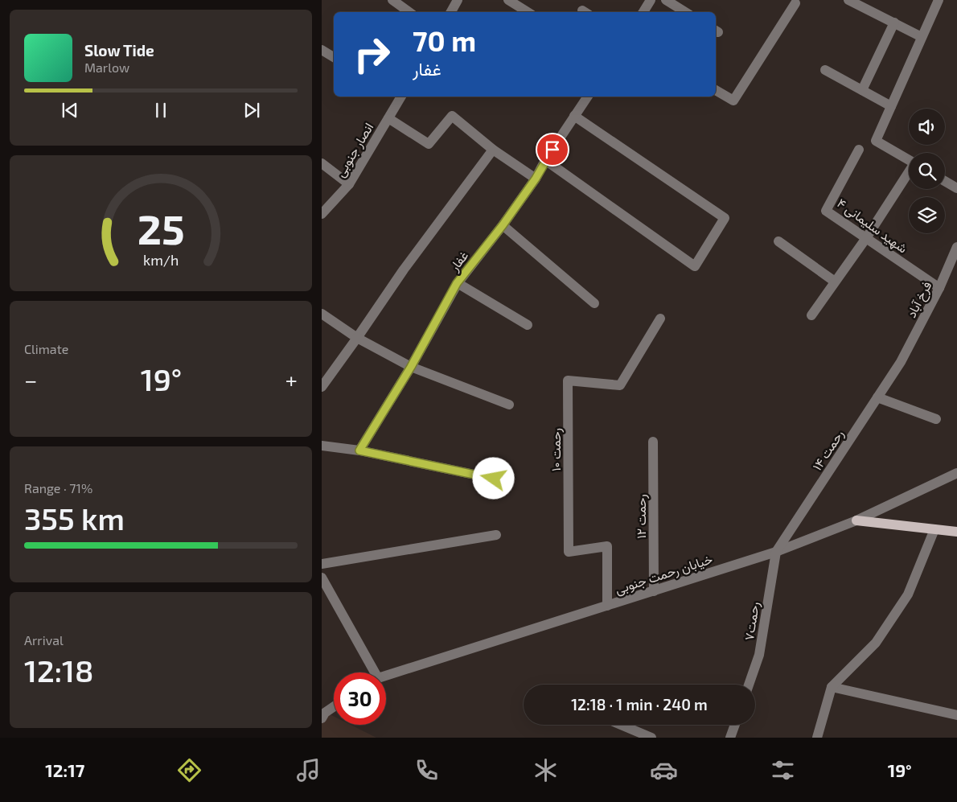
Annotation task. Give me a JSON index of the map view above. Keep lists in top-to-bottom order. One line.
{"streets":{"street":["انصار جنوبی","شهید سلیمانی ۴","غفار","فرخ آباد","رحمت ۱۰","رحمت ۱۴","رحمت ۱۲","خیابان رحمت جنوبی","رحمت۷"]},"crossings":[["شهید سلیمانی ۴","فرخ آباد"],["فرخ آباد","رحمت ۱۴"],["رحمت ۱۰","خیابان رحمت جنوبی"],["رحمت ۱۴","خیابان رحمت جنوبی"],["رحمت ۱۴","رحمت۷"],["رحمت ۱۲","خیابان رحمت جنوبی"],["خیابان رحمت جنوبی","رحمت۷"]],"page":{"turn":["70 m","غفار"],"song":["Slow Tide","Marlow"],"tile":["Climate",["Range · 71%","355 km"],["Arrival","12:18"]],"heat":["−","19°","+"],"limit":"30","trip":"12:18 · 1 min · 240 m","tabs":["12:17","19°"],"gauge":["25","km/h"]}}
